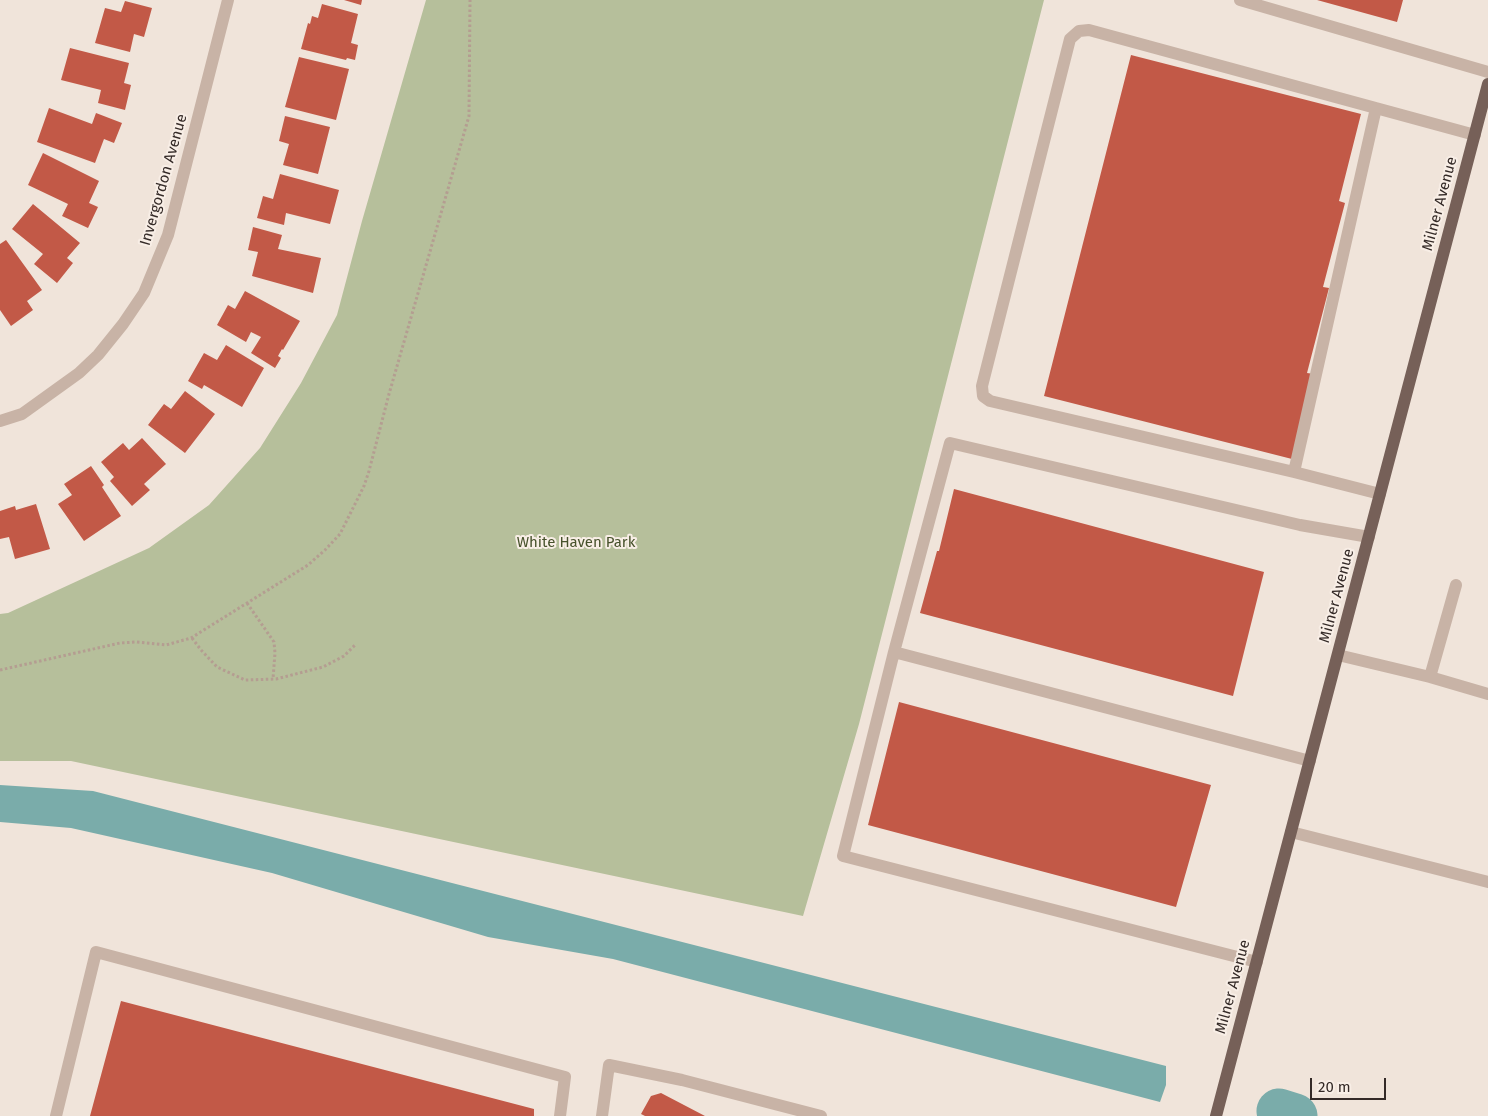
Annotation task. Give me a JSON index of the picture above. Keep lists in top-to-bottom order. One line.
{"streets":{"main road":["Milner Avenue"],"street":["Invergordon Avenue"]},"parks":["White Haven Park"],"scale_bar":"20 m"}
